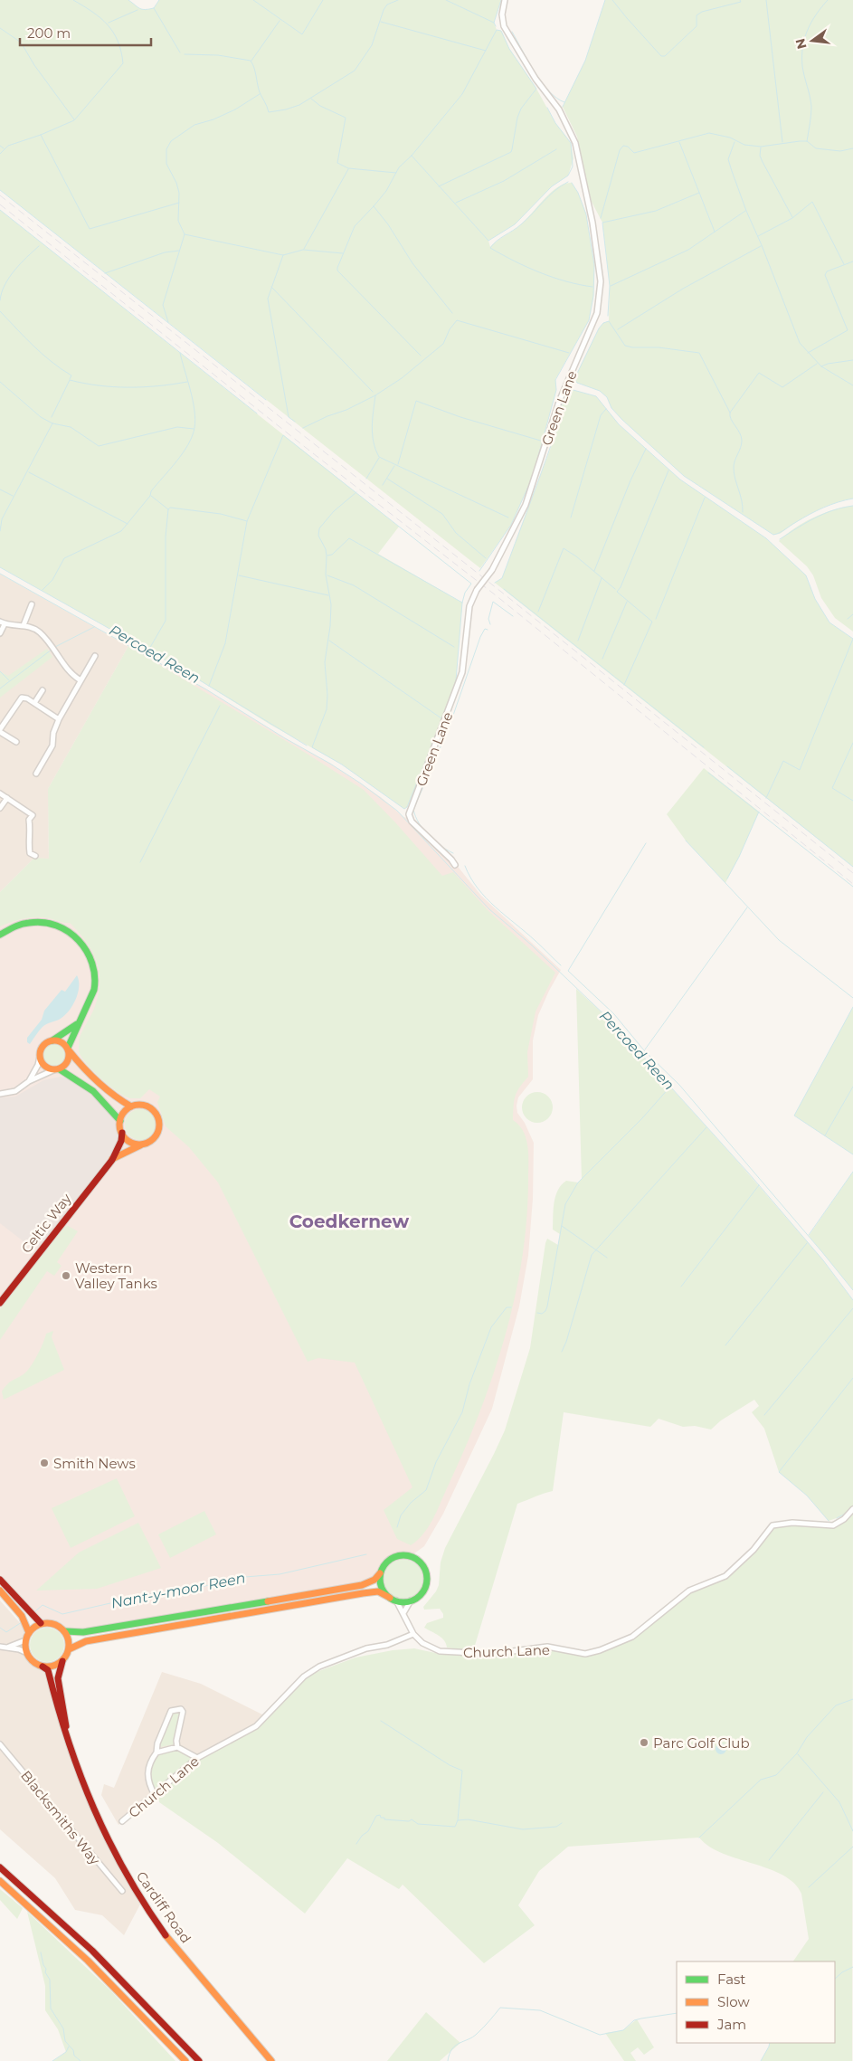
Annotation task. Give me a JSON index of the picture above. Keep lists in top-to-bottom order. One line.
{"streets":{"main road":["Celtic Way","Cardiff Road"],"street":["Green Lane","Church Lane","Blacksmiths Way"]},"districts":["Coedkernew"],"water":["Percoed Reen","Nant-y-moor Reen"],"places":["Western Valley Tanks","Smith News","Parc Golf Club"],"legend":["Fast","Slow","Jam"],"scale_bar":"200 m","north":"left"}
